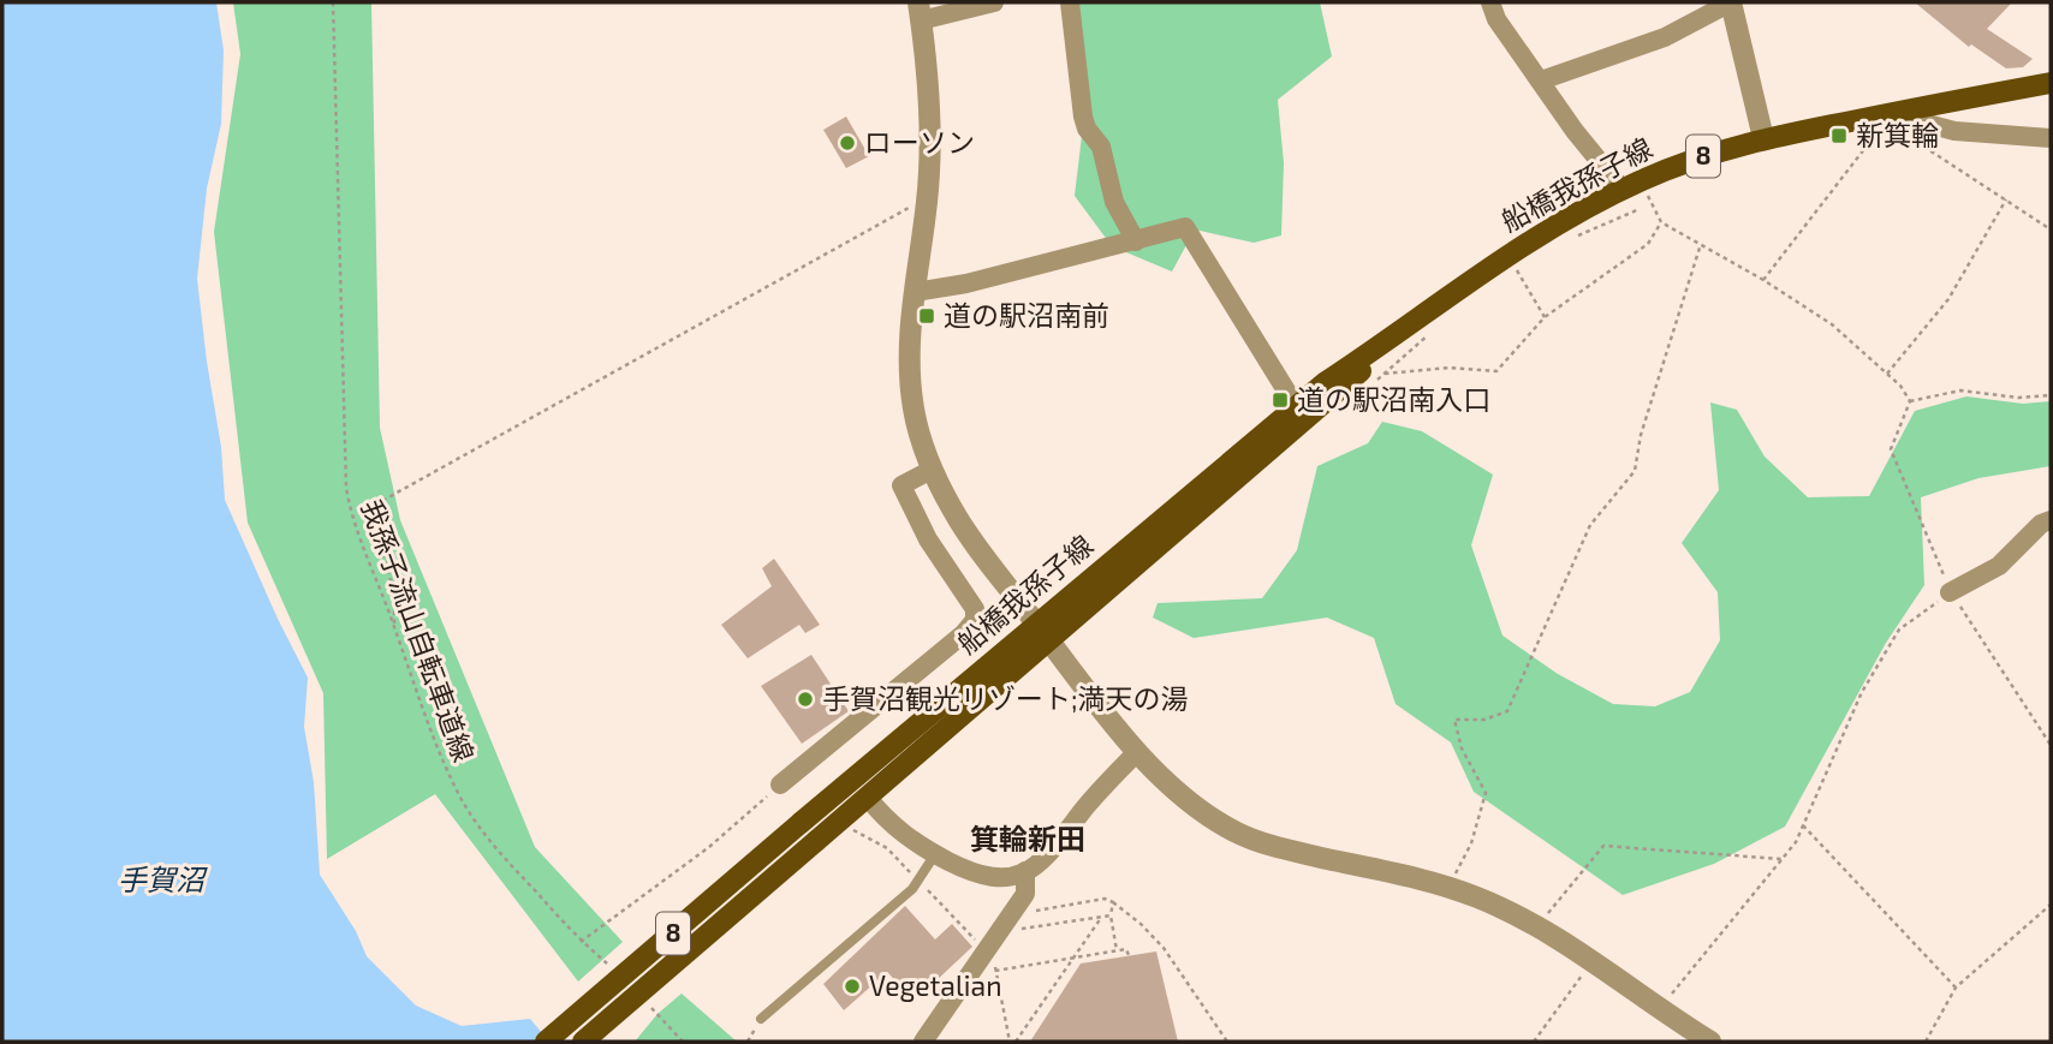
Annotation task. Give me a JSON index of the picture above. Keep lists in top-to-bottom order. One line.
{"streets":{"main road":["8","船橋我孫子線"],"path":["我孫子流山自転車道線"]},"districts":["箕輪新田"],"water":["手賀沼"],"places":{"transit":["新箕輪","道の駅沼南前","道の駅沼南入口"],"other":["ローソン","手賀沼観光リゾート;満天の湯","Vegetalian"]}}
